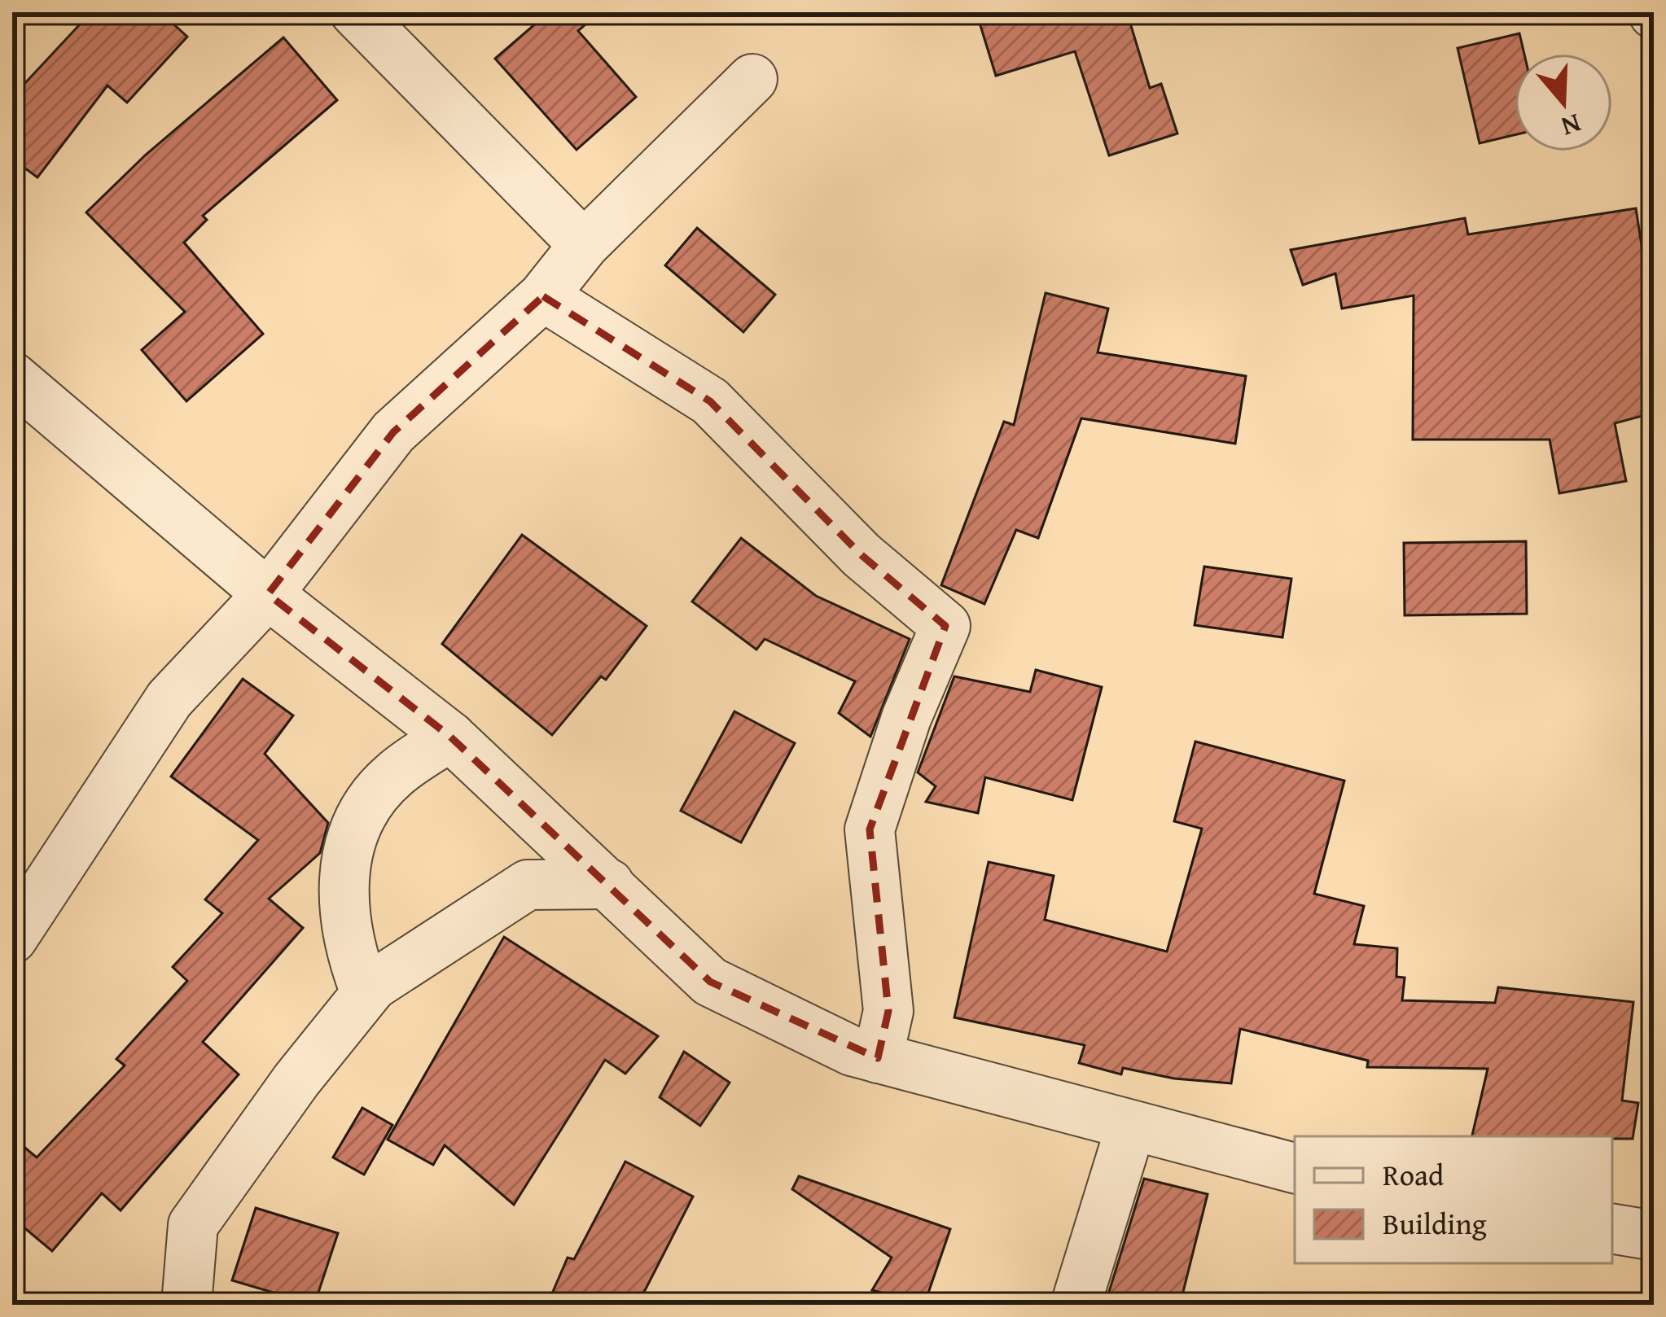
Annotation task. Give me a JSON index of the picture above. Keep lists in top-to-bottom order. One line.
{"legend":["Road","Building"],"north":"bottom"}
